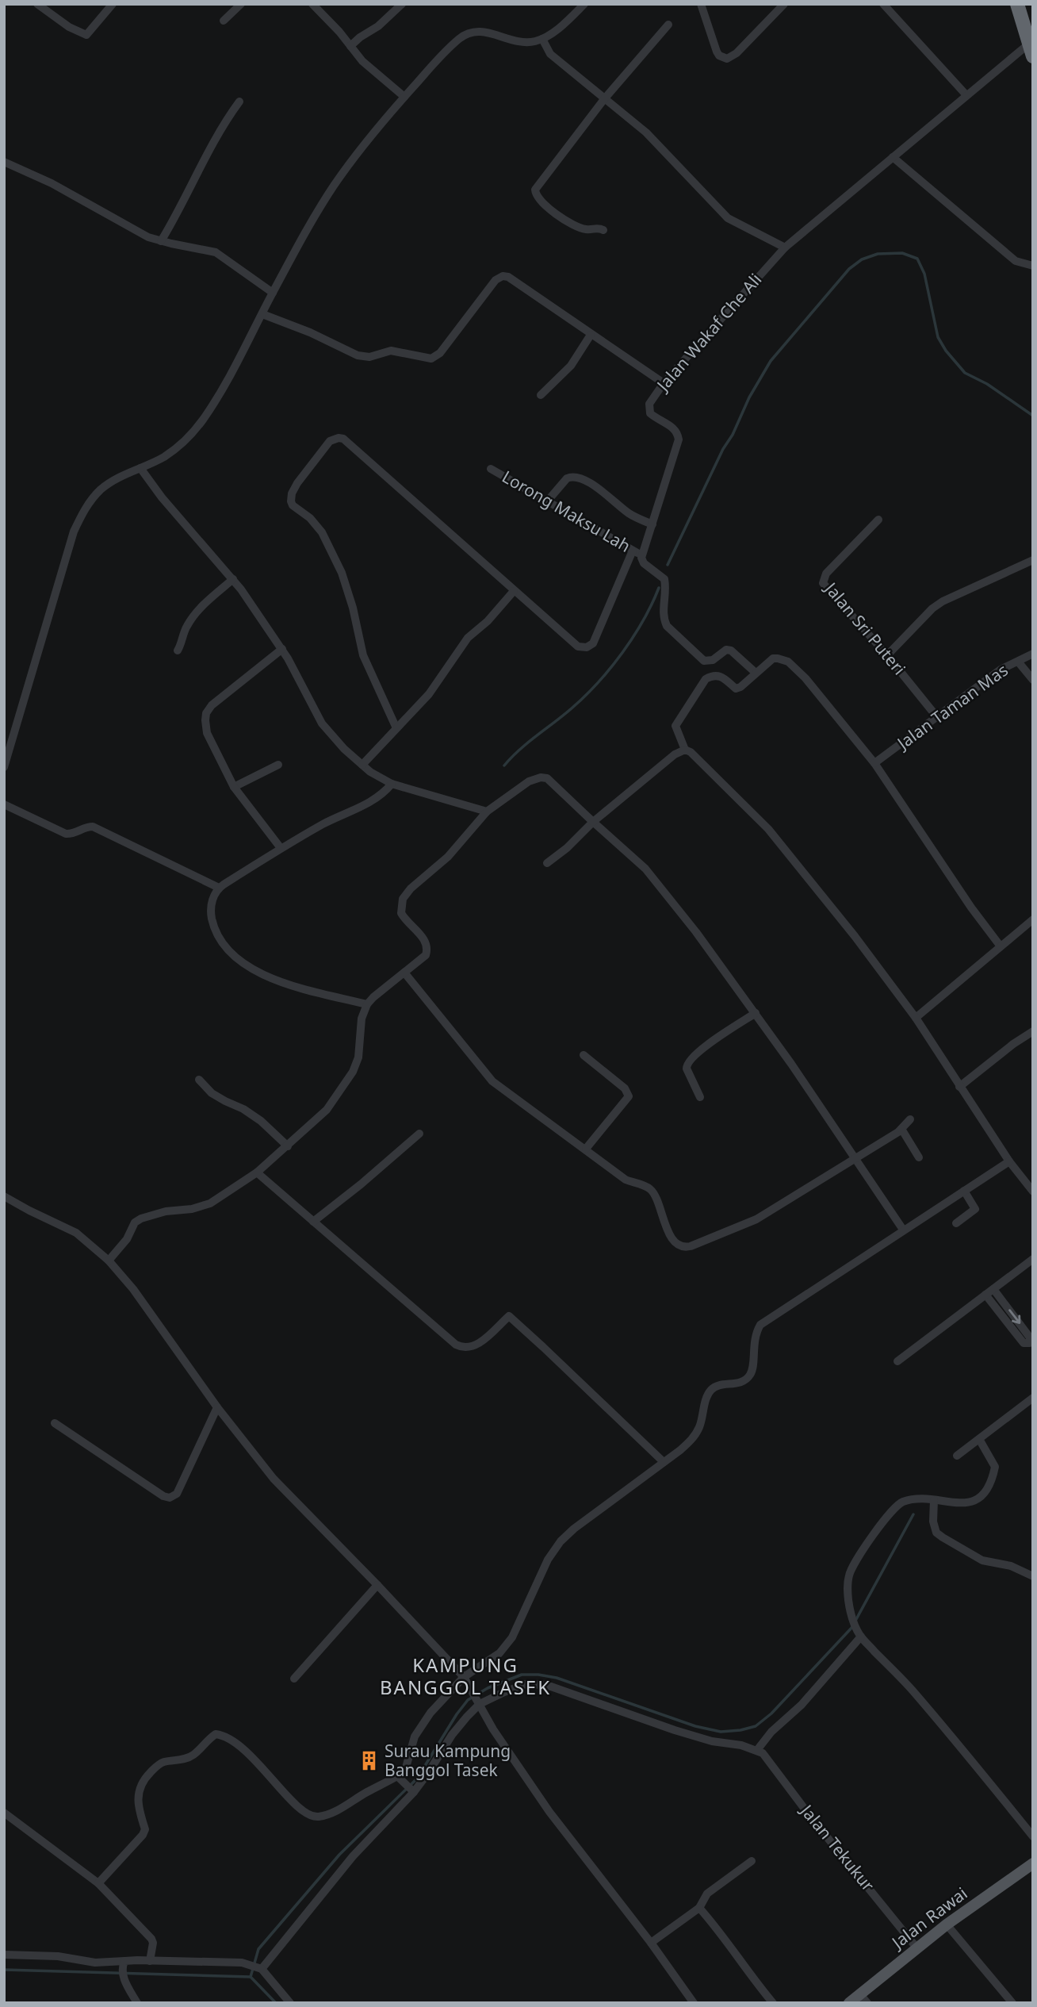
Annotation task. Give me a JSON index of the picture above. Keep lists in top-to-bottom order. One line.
{"streets":{"main road":["Jalan Rawai"],"street":["Jalan Wakaf Che Ali","Lorong Maksu Lah","Jalan Sri Puteri","Jalan Taman Mas","Jalan Tekukur"]},"crossings":[["Jalan Wakaf Che Ali","Lorong Maksu Lah"],["Jalan Sri Puteri","Jalan Taman Mas"],["Jalan Tekukur","Jalan Rawai"]],"districts":["KAMPUNG BANGGOL TASEK"],"places":{"building":["Surau Kampung Banggol Tasek"]}}
